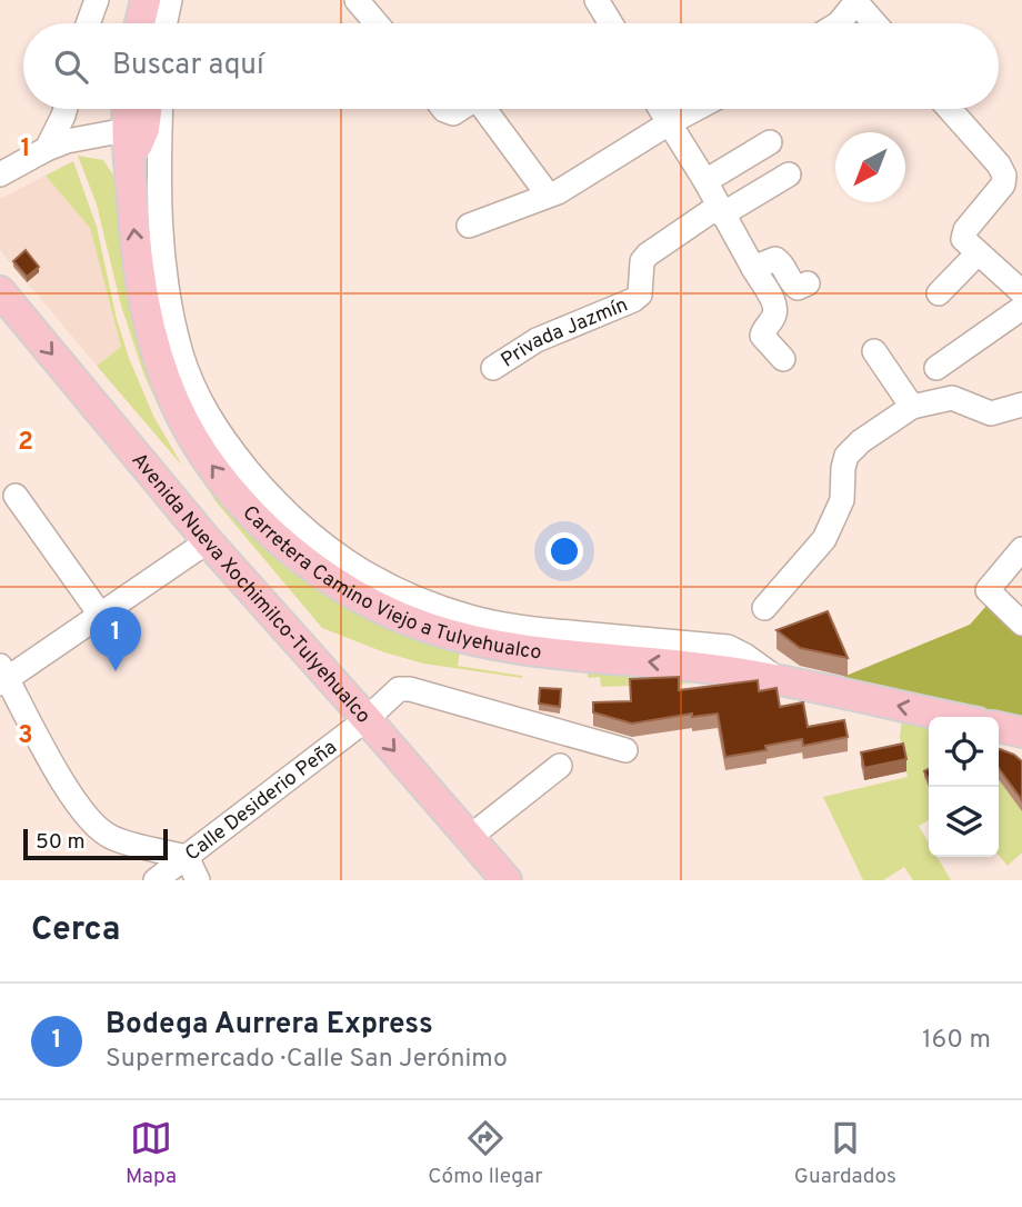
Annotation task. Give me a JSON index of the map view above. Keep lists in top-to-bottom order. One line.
{"streets":{"main road":["Carretera Camino Viejo a Tulyehualco","Avenida Nueva Xochimilco-Tulyehualco"],"street":["Privada Jazmín","Calle Desiderio Peña"]},"crossings":[["Avenida Nueva Xochimilco-Tulyehualco","Calle Desiderio Peña"]],"one_way":["Carretera Camino Viejo a Tulyehualco","Avenida Nueva Xochimilco-Tulyehualco"],"scale_bar":"50 m","north":"bottom left","page":{"search":"Buscar aquí","pins":"1","scale":"50 m","heading":"Cerca","list":[{"mark":"1","name":"Bodega Aurrera Express","note":"Supermercado · Calle San Jerónimo","value":"160 m"}],"nav":["Mapa","Cómo llegar","Guardados"]},"grid":{"rows":["1","2","3"]}}
